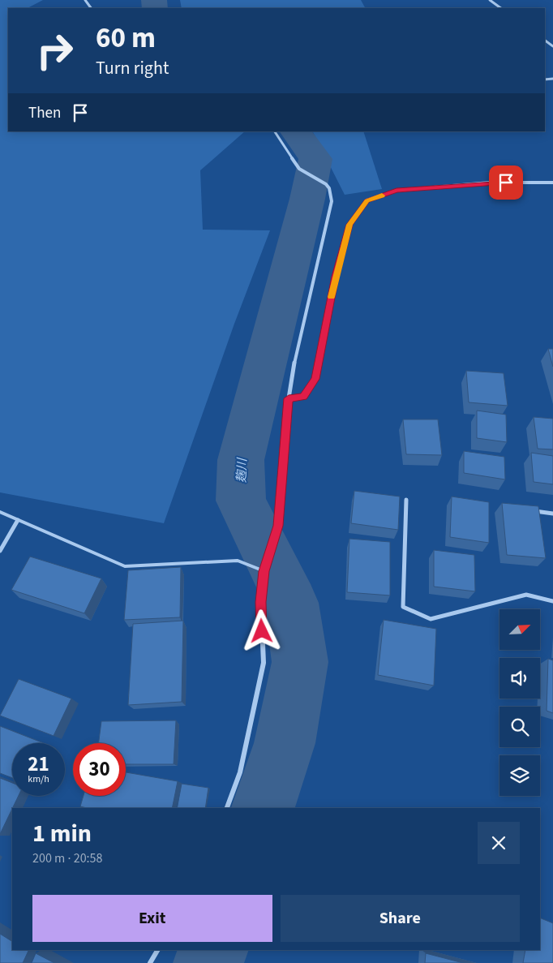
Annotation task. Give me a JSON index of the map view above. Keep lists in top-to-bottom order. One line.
{"water":["麹川"],"north":"top right","page":{"turn":["60 m","Turn right"],"then":"Then","speed":"21 km/h","limit":"30","heading":["1 min","200 m · 20:58"],"buttons":["Exit","Share"]}}
